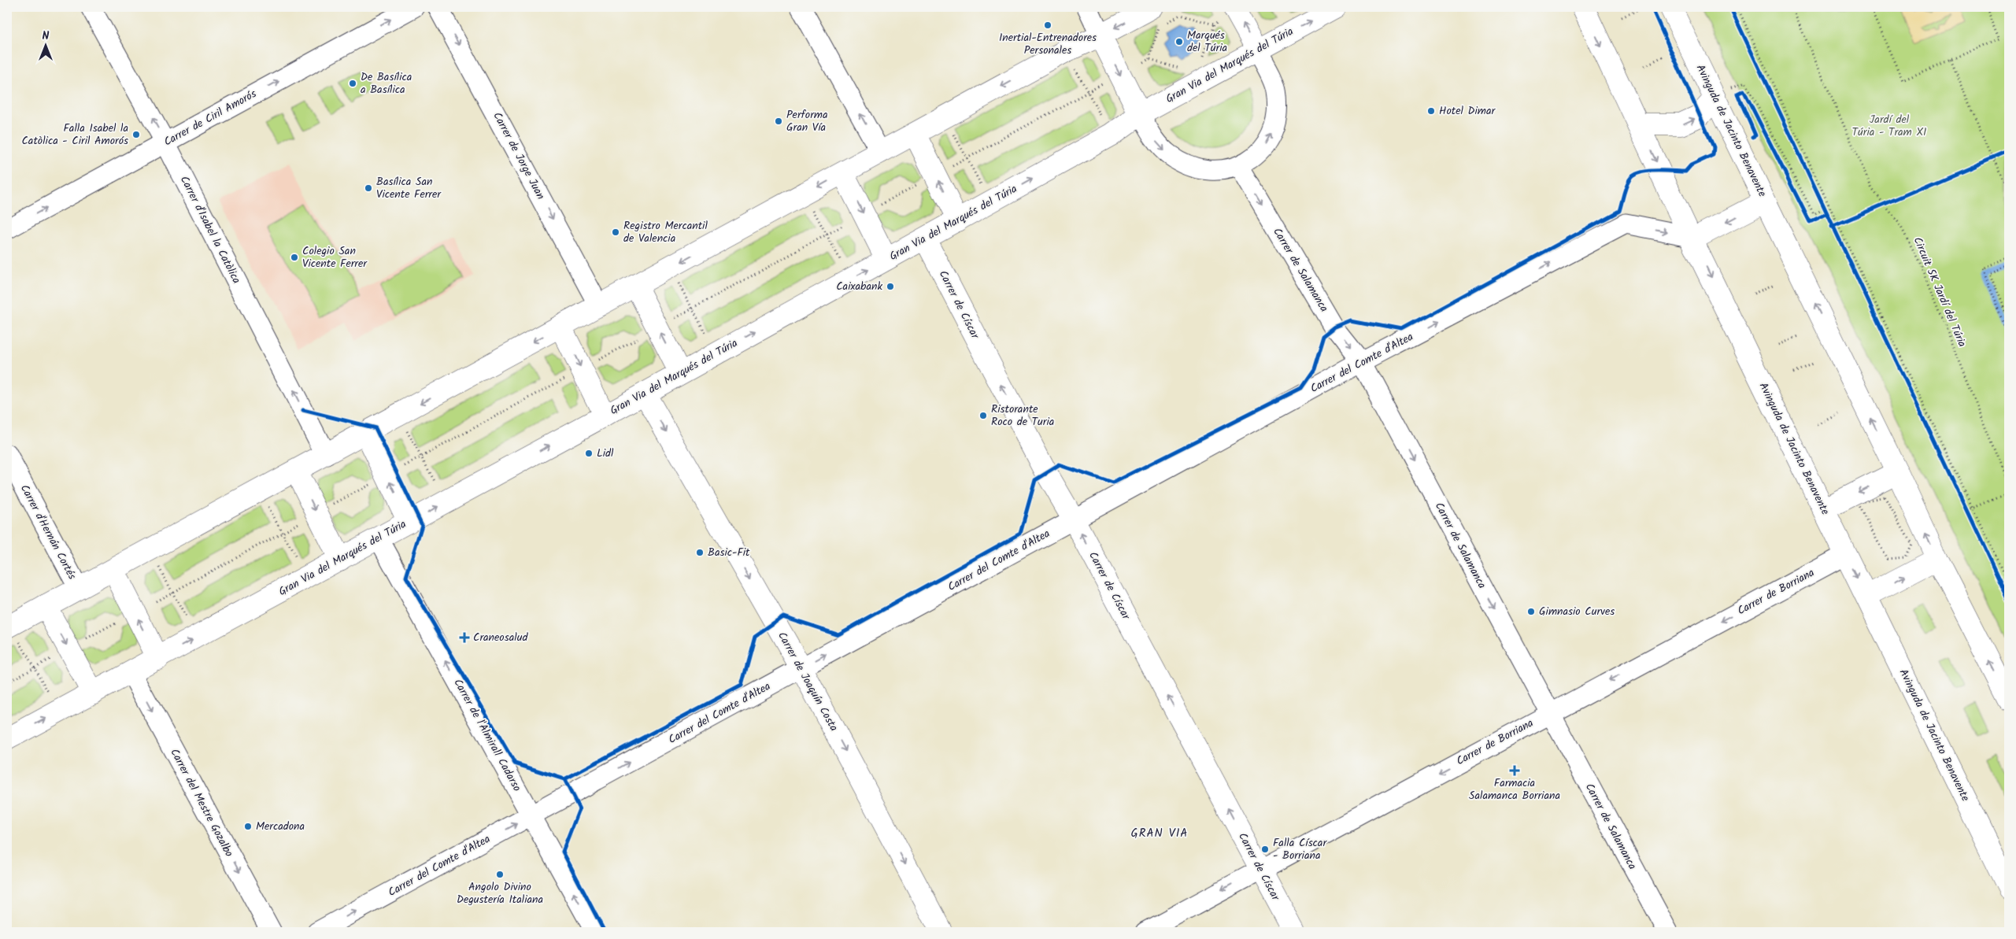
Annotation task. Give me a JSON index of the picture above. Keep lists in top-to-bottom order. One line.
{"streets":{"main road":["Gran Via del Marqués del Túria","Avinguda de Jacinto Benavente","Carrer de Císcar","Carrer de Joaquín Costa"],"street":["Carrer de Ciril Amorós","Carrer de Jorge Juan","Carrer d'Isabel la Catòlica","Carrer de Salamanca","Carrer del Comte d'Altea","Carrer d'Hernán Cortés","Carrer de Borriana","Carrer de l'Almirall Cadarso","Carrer del Mestre Gozalbo"],"path":["Circuit 5K Jardí del Túria"]},"crossings":[["Gran Via del Marqués del Túria","Carrer de Císcar"],["Gran Via del Marqués del Túria","Carrer de Joaquín Costa"],["Gran Via del Marqués del Túria","Carrer de l'Almirall Cadarso"],["Gran Via del Marqués del Túria","Carrer del Mestre Gozalbo"],["Carrer de Ciril Amorós","Carrer d'Isabel la Catòlica"],["Avinguda de Jacinto Benavente","Carrer del Comte d'Altea"],["Avinguda de Jacinto Benavente","Carrer de Borriana"],["Carrer de Salamanca","Carrer del Comte d'Altea"],["Carrer de Salamanca","Carrer de Borriana"],["Carrer de Císcar","Carrer del Comte d'Altea"],["Carrer de Císcar","Carrer de Borriana"],["Carrer del Comte d'Altea","Carrer de Joaquín Costa"],["Carrer del Comte d'Altea","Carrer de l'Almirall Cadarso"]],"one_way":["Carrer de Ciril Amorós","Carrer de Jorge Juan","Carrer d'Isabel la Catòlica","Carrer de Salamanca","Carrer de Císcar","Carrer del Comte d'Altea","Carrer de Borriana","Carrer de Joaquín Costa","Carrer de l'Almirall Cadarso","Carrer del Mestre Gozalbo"],"districts":["GRAN VIA"],"parks":["Jardí del Túria - Tram XI"],"places":{"other":["Inertial-Entrenadores Personales","Marqués del Túria","De Basílica a Basílica","Hotel Dimar","Performa Gran Vía","Falla Isabel la Catòlica - Ciril Amorós","Basílica San Vicente Ferrer","Registro Mercantil de Valencia","Colegio San Vicente Ferrer","Caixabank","Ristorante Roco de Turia","Lidl","Basic-Fit","Gimnasio Curves","Mercadona","Falla Císcar - Borriana","Angolo Divino Degustería Italiana"],"health":["Craneosalud","Farmacia Salamanca Borriana"]},"north":"top"}
